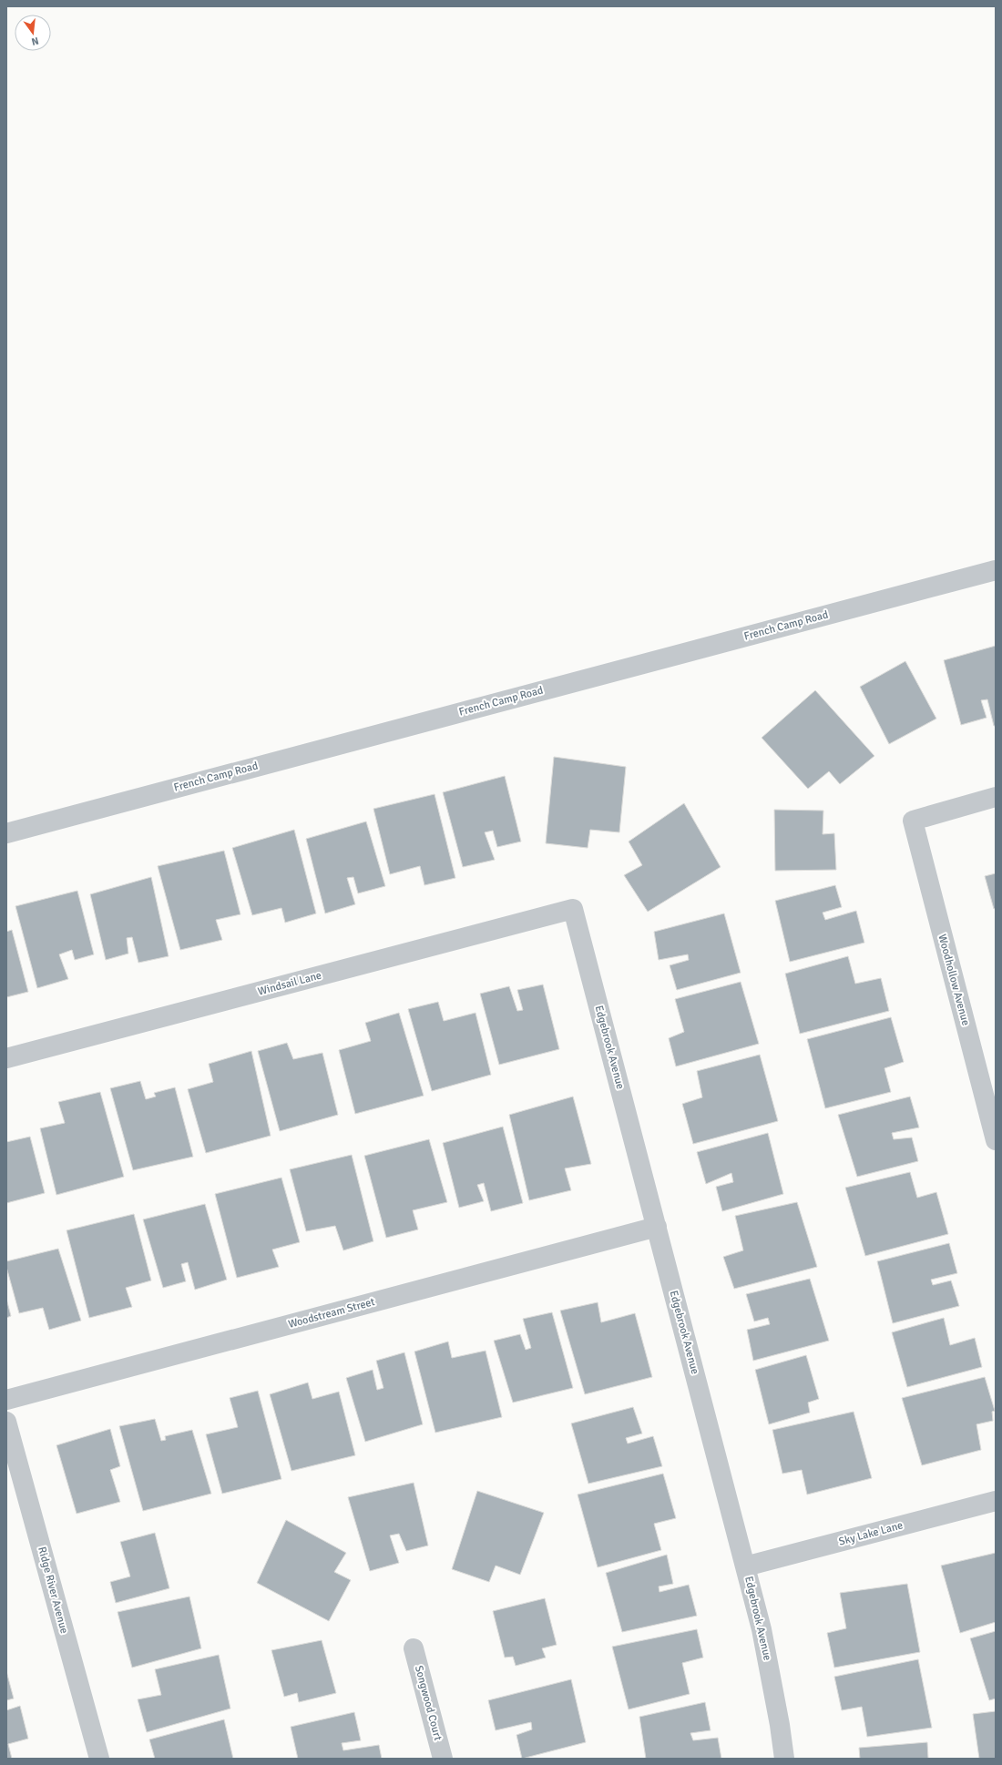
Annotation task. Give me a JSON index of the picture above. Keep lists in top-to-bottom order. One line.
{"streets":{"street":["French Camp Road","Woodhollow Avenue","Windsail Lane","Edgebrook Avenue","Woodstream Street","Sky Lake Lane","Ridge River Avenue","Songwood Court"]},"crossings":[["Windsail Lane","Edgebrook Avenue"],["Edgebrook Avenue","Woodstream Street"],["Edgebrook Avenue","Sky Lake Lane"]],"north":"bottom"}
